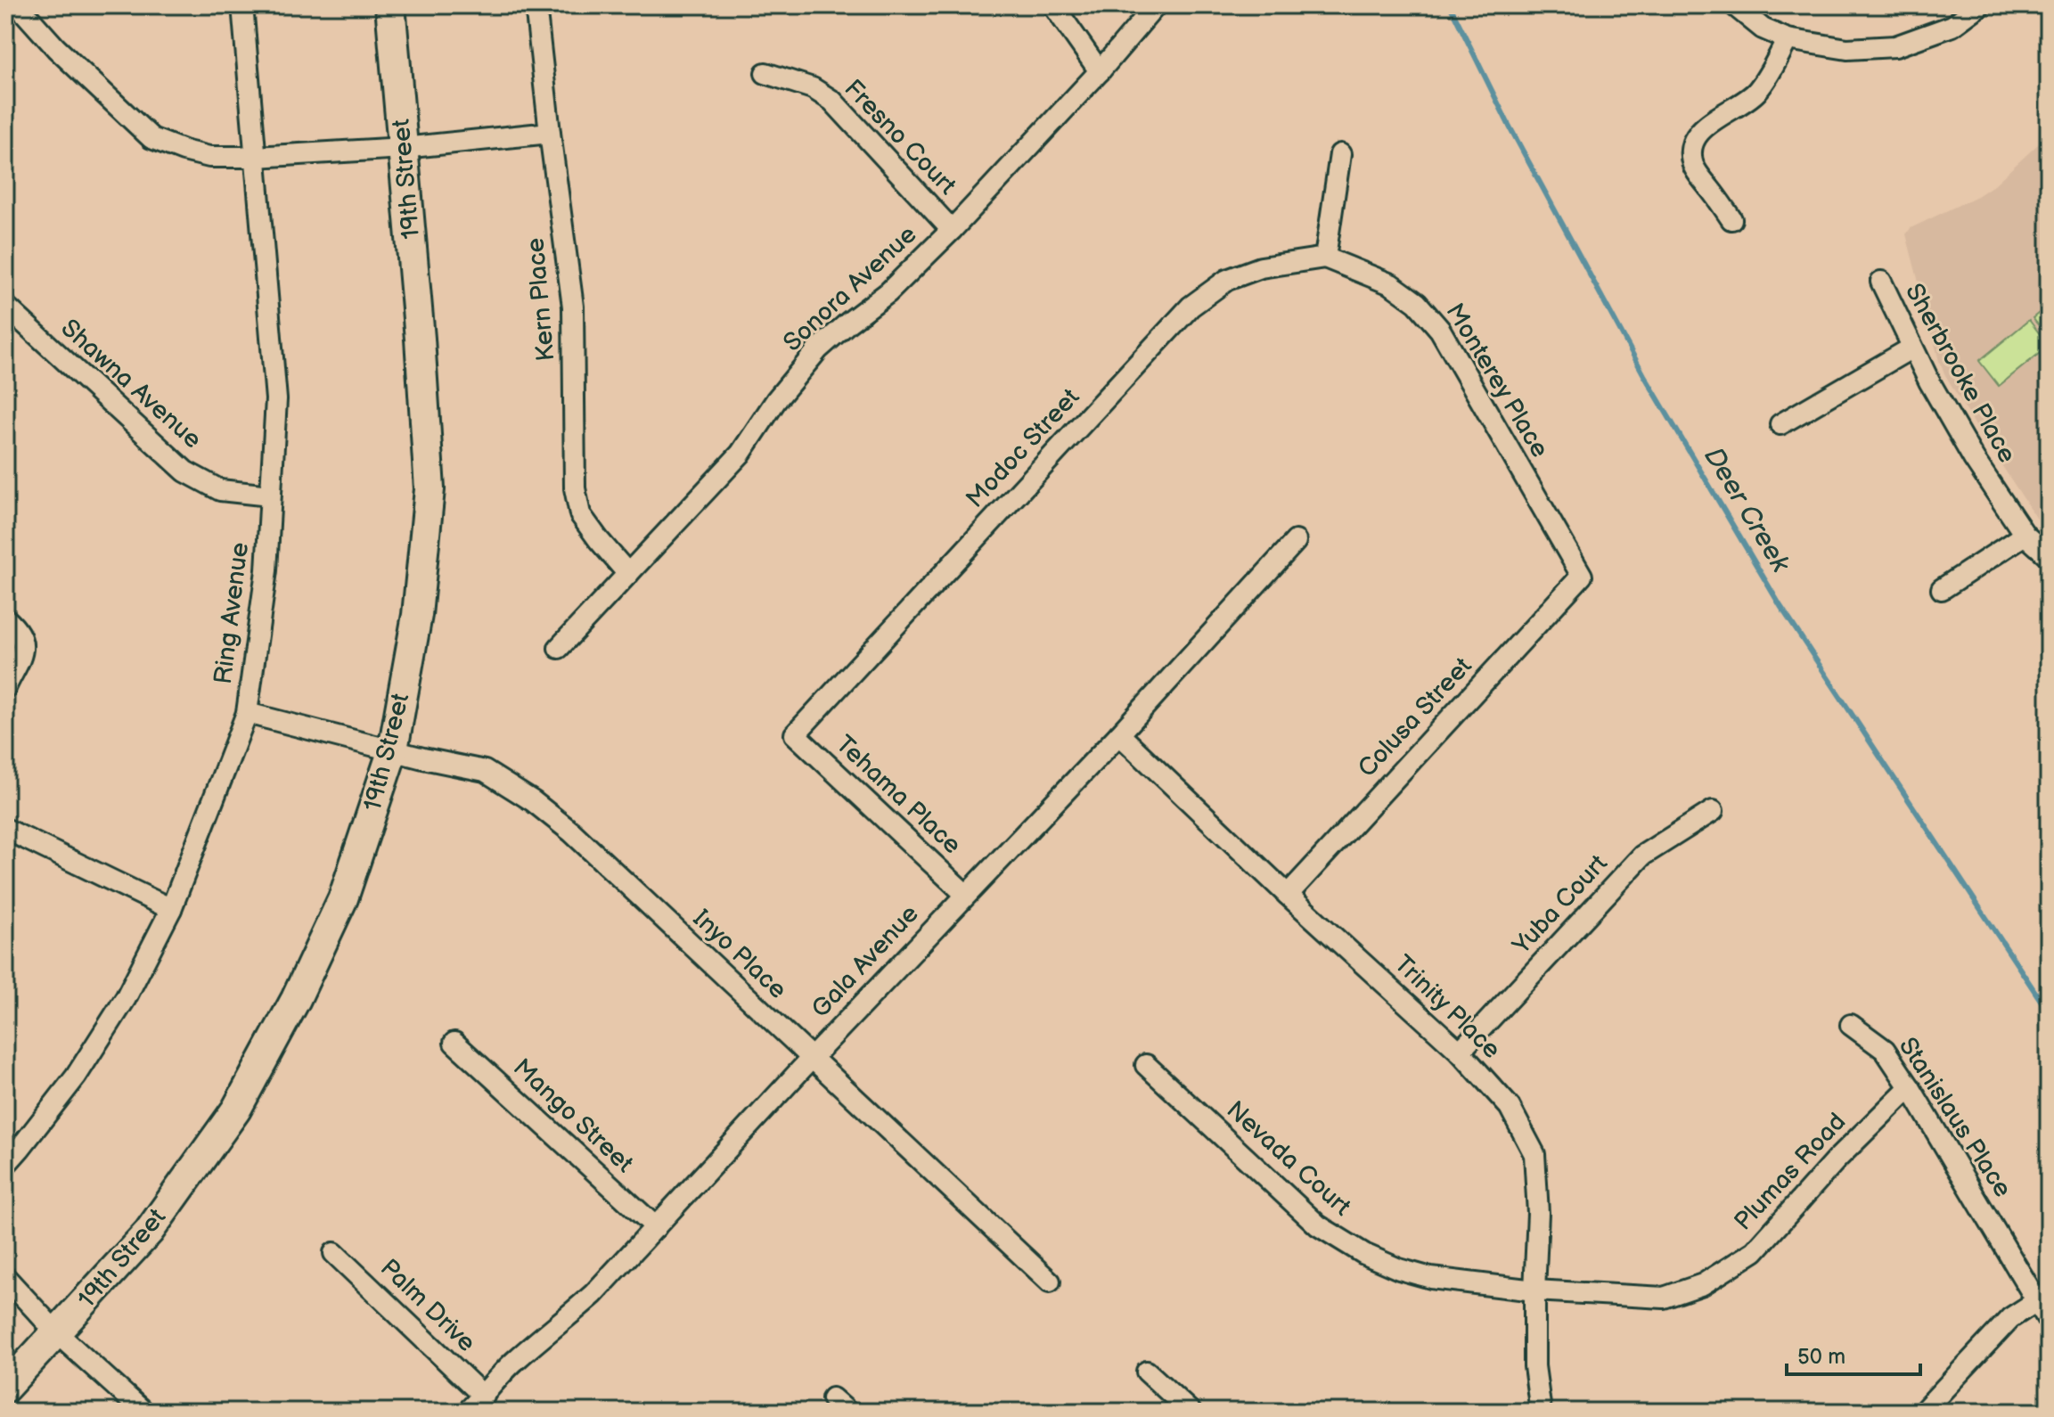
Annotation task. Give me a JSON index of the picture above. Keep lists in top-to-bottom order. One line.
{"streets":{"street":["Fresno Court","19th Street","Sonora Avenue","Kern Place","Sherbrooke Place","Monterey Place","Shawna Avenue","Modoc Street","Ring Avenue","Colusa Street","Tehama Place","Yuba Court","Inyo Place","Gala Avenue","Trinity Place","Mango Street","Stanislaus Place","Nevada Court","Plumas Road","Palm Drive"]},"crossings":[["Fresno Court","Sonora Avenue"],["19th Street","Inyo Place"],["Sonora Avenue","Kern Place"],["Monterey Place","Modoc Street"],["Monterey Place","Colusa Street"],["Shawna Avenue","Ring Avenue"],["Modoc Street","Tehama Place"],["Colusa Street","Trinity Place"],["Tehama Place","Gala Avenue"],["Yuba Court","Trinity Place"],["Inyo Place","Gala Avenue"],["Gala Avenue","Trinity Place"],["Gala Avenue","Mango Street"],["Gala Avenue","Palm Drive"],["Trinity Place","Nevada Court"],["Trinity Place","Plumas Road"],["Stanislaus Place","Plumas Road"],["Nevada Court","Plumas Road"]],"water":["Deer Creek"],"scale_bar":"50 m"}
